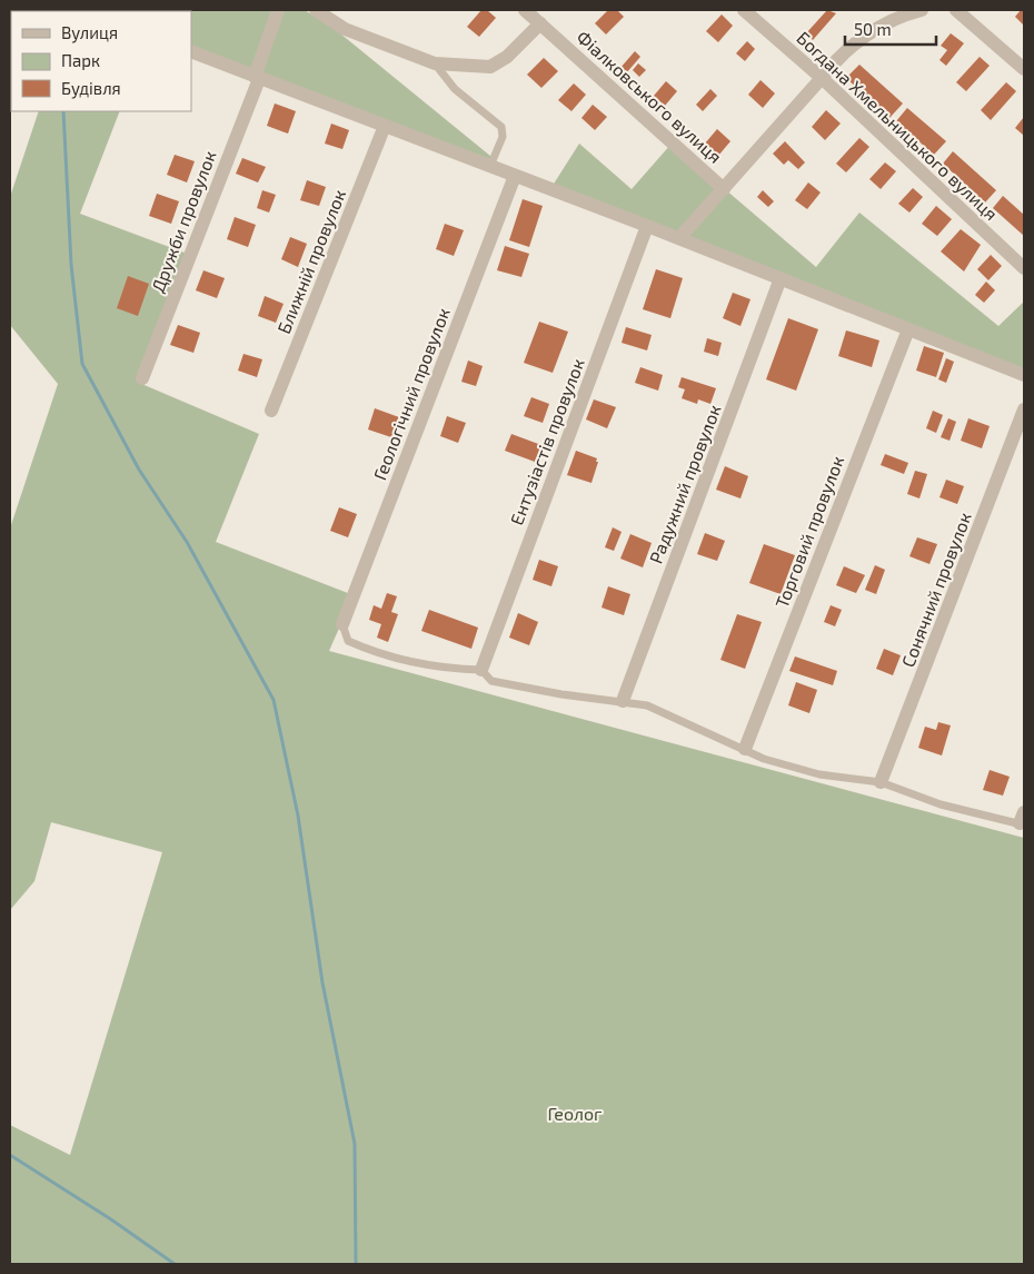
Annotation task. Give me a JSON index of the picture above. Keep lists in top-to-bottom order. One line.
{"streets":{"street":["Фіалковського вулиця","Богдана Хмельницького вулиця","Дружби провулок","Ближній провулок","Геологічний провулок","Ентузіастів провулок","Радужний провулок","Торговий провулок","Сонячний провулок"]},"parks":["Геолог"],"legend":["Вулиця","Парк","Будівля"],"scale_bar":"50 m"}
